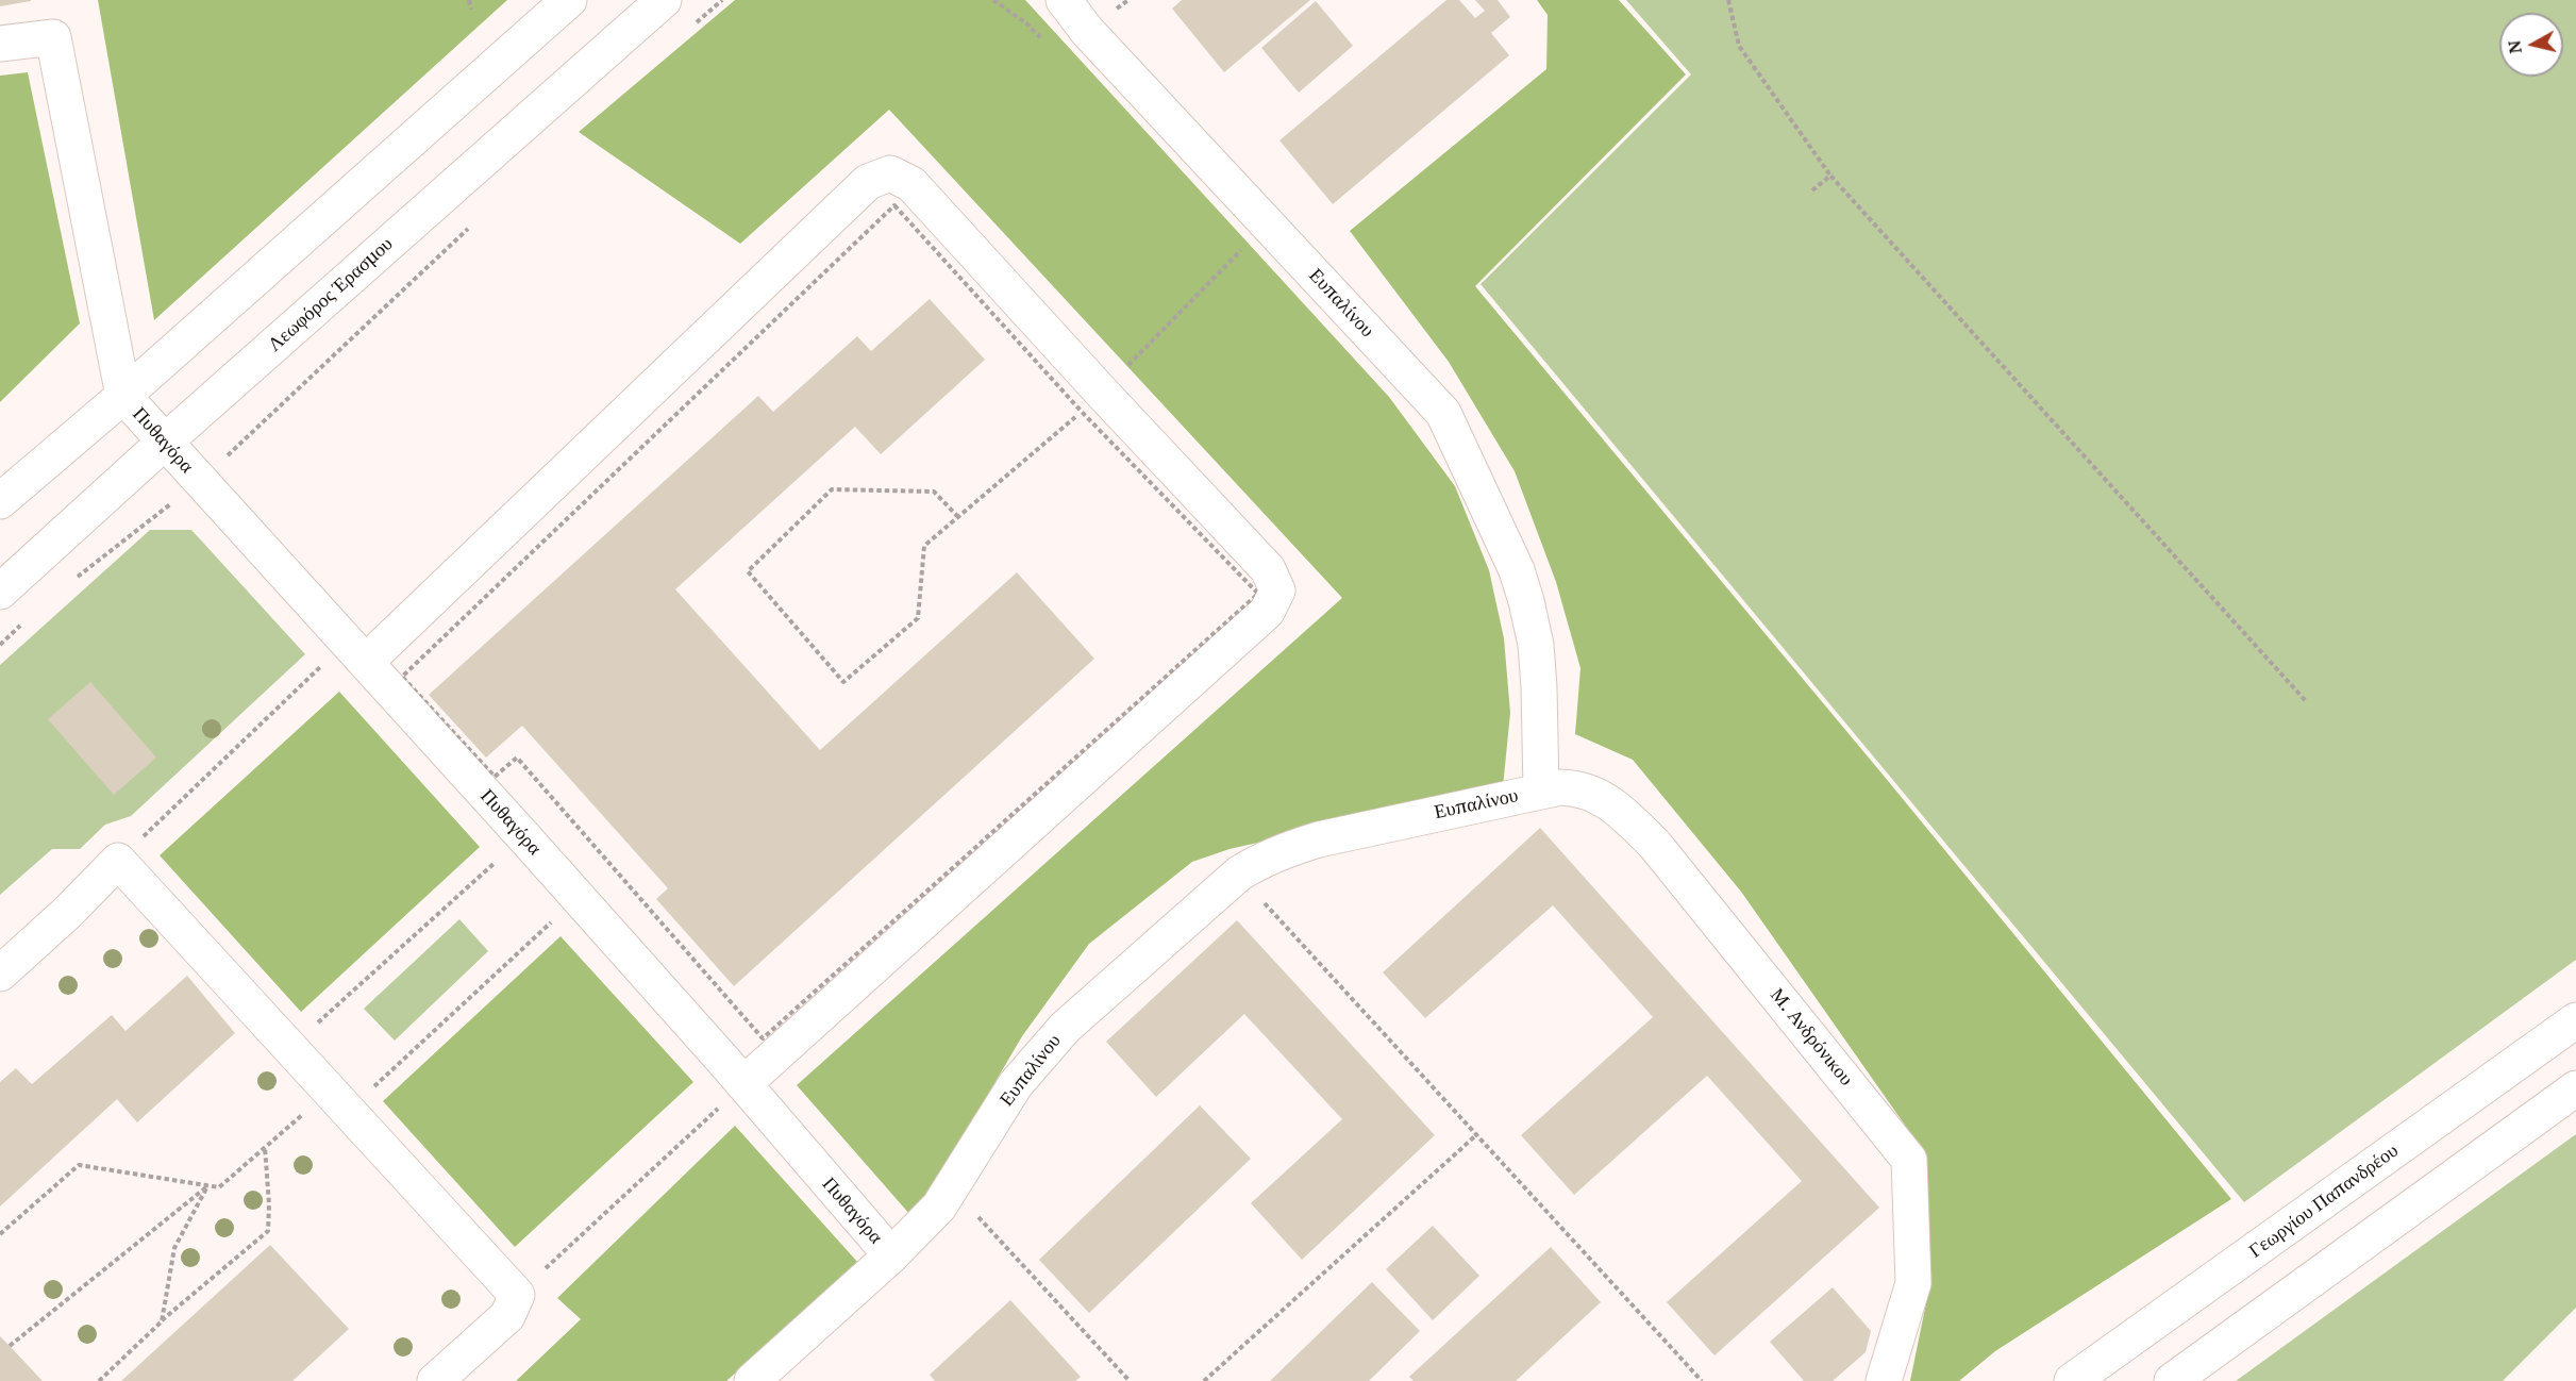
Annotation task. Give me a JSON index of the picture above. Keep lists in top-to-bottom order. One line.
{"streets":{"street":["Λεωφόρος Έρασμου","Ευπαλίνου","Πυθαγόρα","Μ. Ανδρόνικου","Γεωργίου Παπανδρέου"]},"crossings":[["Λεωφόρος Έρασμου","Πυθαγόρα"],["Ευπαλίνου","Πυθαγόρα"],["Ευπαλίνου","Μ. Ανδρόνικου"]],"north":"left"}
